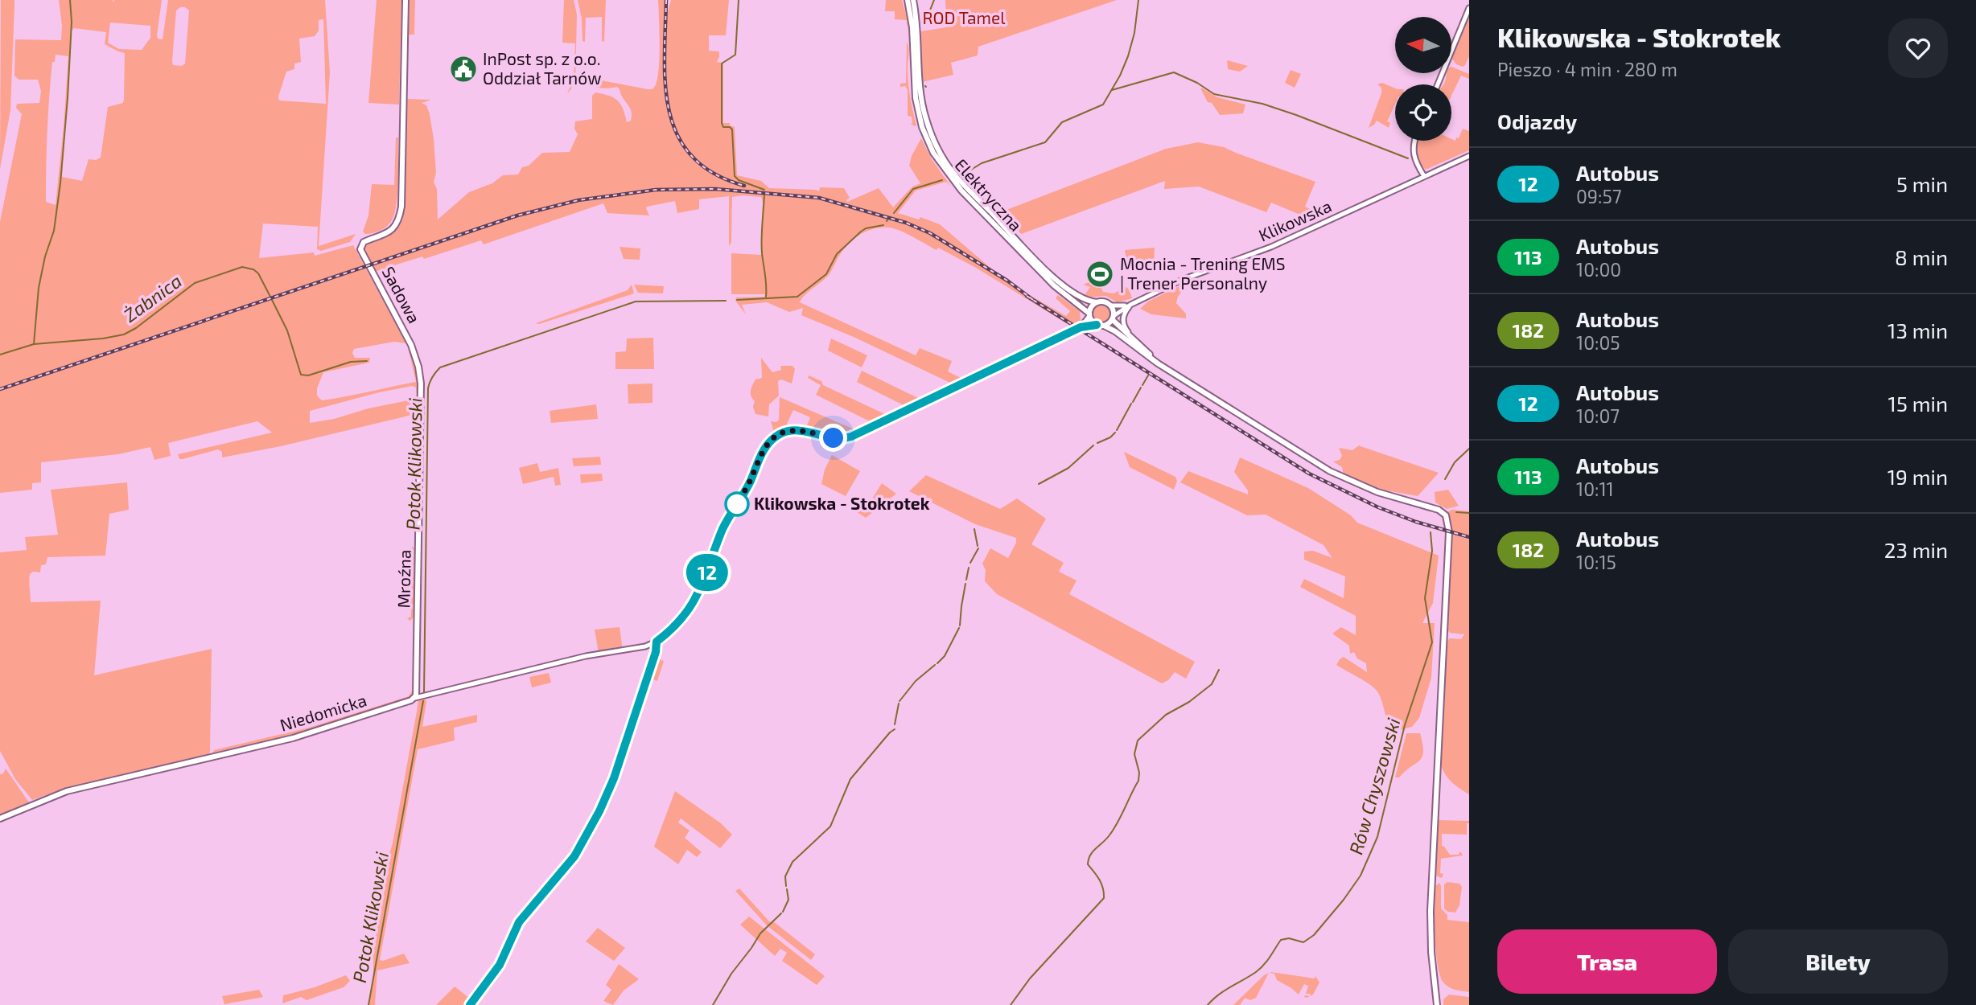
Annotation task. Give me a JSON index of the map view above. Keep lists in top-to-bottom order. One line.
{"streets":{"main road":["Elektryczna","Sadowa","Mroźna","Niedomicka"],"street":["Klikowska"]},"crossings":[["Elektryczna","Klikowska"],["Sadowa","Mroźna"],["Mroźna","Niedomicka"]],"water":["Żabnica","Potok Klikowski","Rów Chyszowski"],"parks":["ROD Tamel"],"places":{"public building":["InPost sp. z o.o. Oddział Tarnów"],"sports":["Mocnia - Trening EMS | Trener Personalny"],"other":["Klikowska - Stokrotek"]},"lines":["bus line 12"],"north":"left","page":{"on_map":"12","heading":[["Klikowska - Stokrotek","Pieszo · 4 min · 280 m"],"Odjazdy"],"list":[{"mark":"12","name":"Autobus","note":"09:57","value":"5 min"},{"mark":"113","name":"Autobus","note":"10:00","value":"8 min"},{"mark":"182","name":"Autobus","note":"10:05","value":"13 min"},{"mark":"12","name":"Autobus","note":"10:07","value":"15 min"},{"mark":"113","name":"Autobus","note":"10:11","value":"19 min"},{"mark":"182","name":"Autobus","note":"10:15","value":"23 min"}],"buttons":["Trasa","Bilety"]}}
